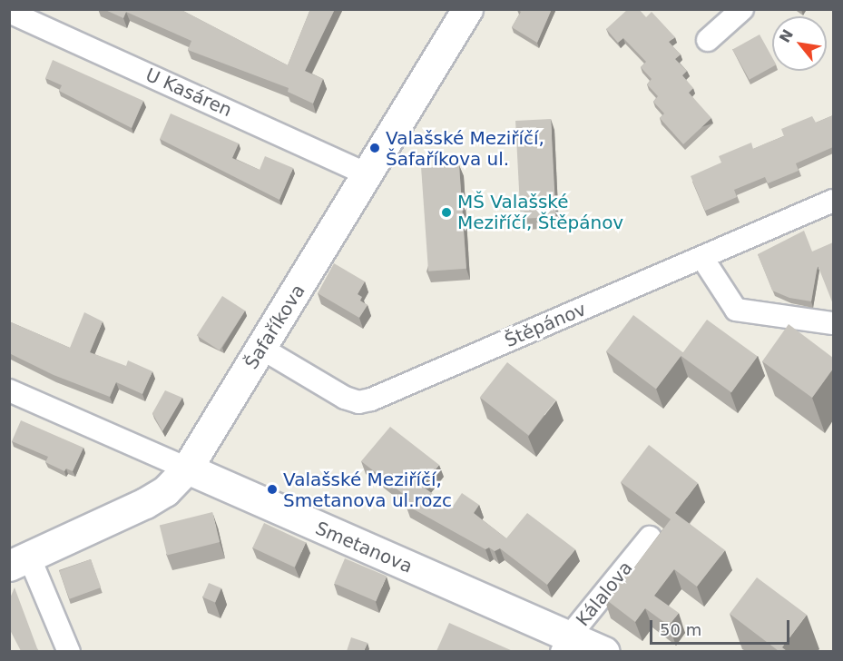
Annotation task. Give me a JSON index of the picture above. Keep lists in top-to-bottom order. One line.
{"streets":{"street":["U Kasáren","Štěpánov","Šafaříkova","Smetanova","Kálalova"]},"crossings":[["U Kasáren","Šafaříkova"],["Štěpánov","Šafaříkova"],["Šafaříkova","Smetanova"],["Smetanova","Kálalova"]],"places":["Valašské Meziříčí, Šafaříkova ul.","MŠ Valašské Meziříčí, Štěpánov","Valašské Meziříčí, Smetanova ul.rozc"],"scale_bar":"50 m","north":"top left"}
